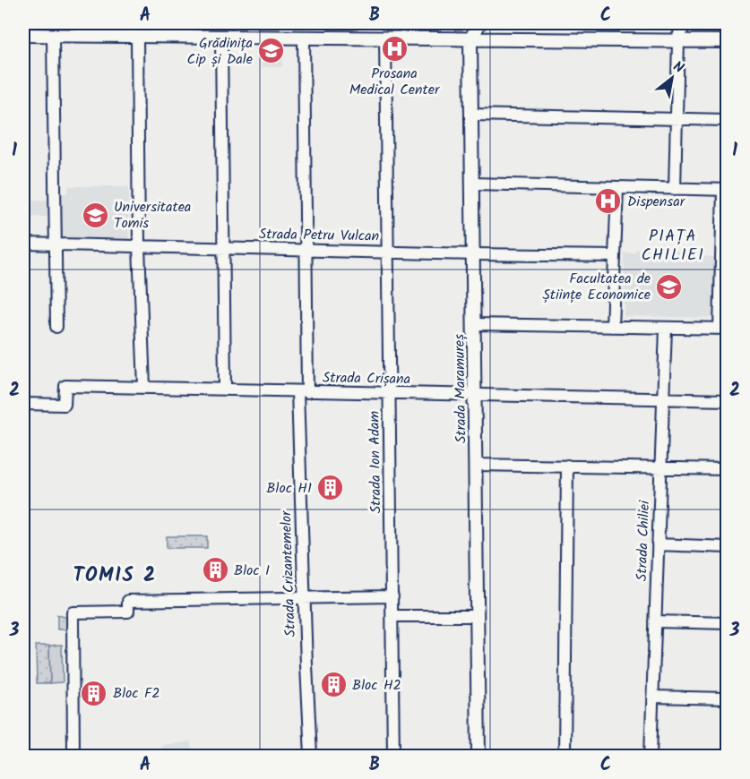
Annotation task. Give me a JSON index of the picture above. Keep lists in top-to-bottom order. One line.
{"streets":{"street":["Strada Petru Vulcan","Strada Crișana","Strada Maramureș","Strada Ion Adam","Strada Chiliei","Strada Crizantemelor"]},"crossings":[["Strada Petru Vulcan","Strada Maramureș"],["Strada Petru Vulcan","Strada Ion Adam"],["Strada Petru Vulcan","Strada Crizantemelor"],["Strada Crișana","Strada Maramureș"],["Strada Crișana","Strada Ion Adam"],["Strada Crișana","Strada Chiliei"],["Strada Crișana","Strada Crizantemelor"]],"districts":["PIAȚA CHILIEI","TOMIS 2"],"places":{"hospital":["Prosana Medical Center","Dispensar"],"school or university":["Grădinița Cip și Dale","Universitatea Tomis","Facultatea de Științe Economice"],"building":["Bloc H1","Bloc I","Bloc H2","Bloc F2"]},"north":"top right","grid":{"columns":["A","B","C"],"rows":["1","2","3"]}}
